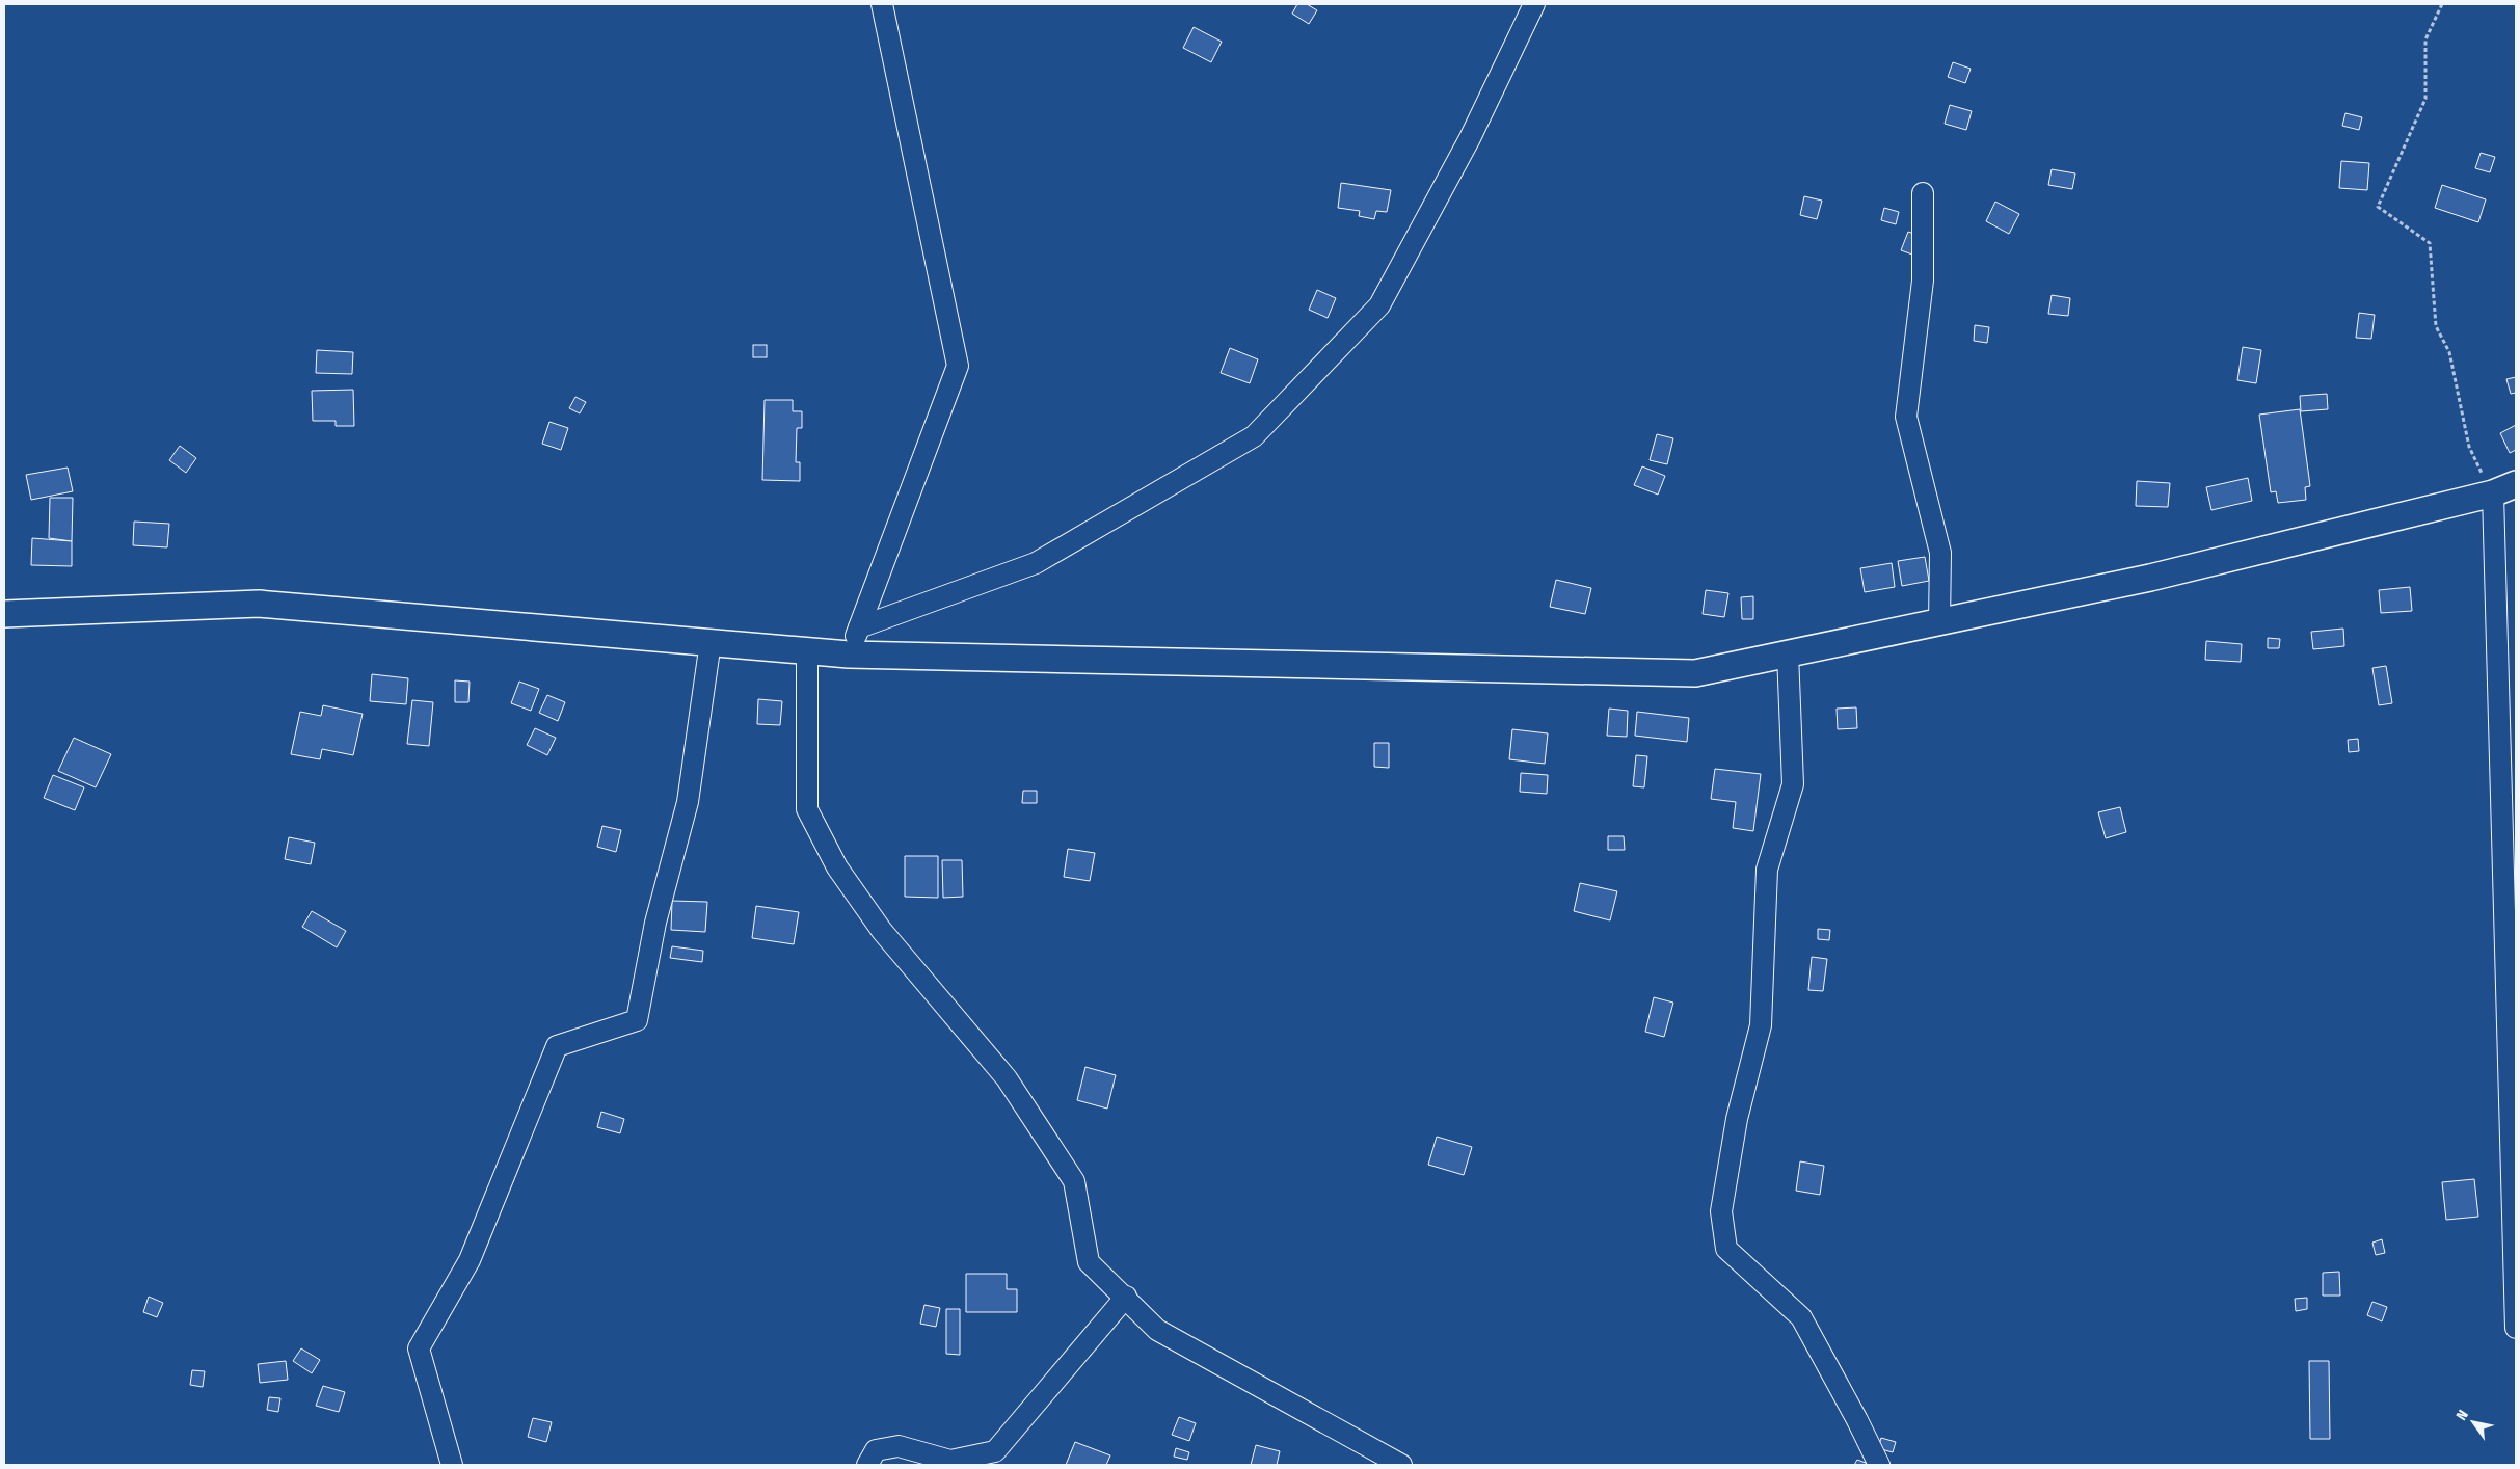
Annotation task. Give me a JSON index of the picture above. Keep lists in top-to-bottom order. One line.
{"north":"top left"}
